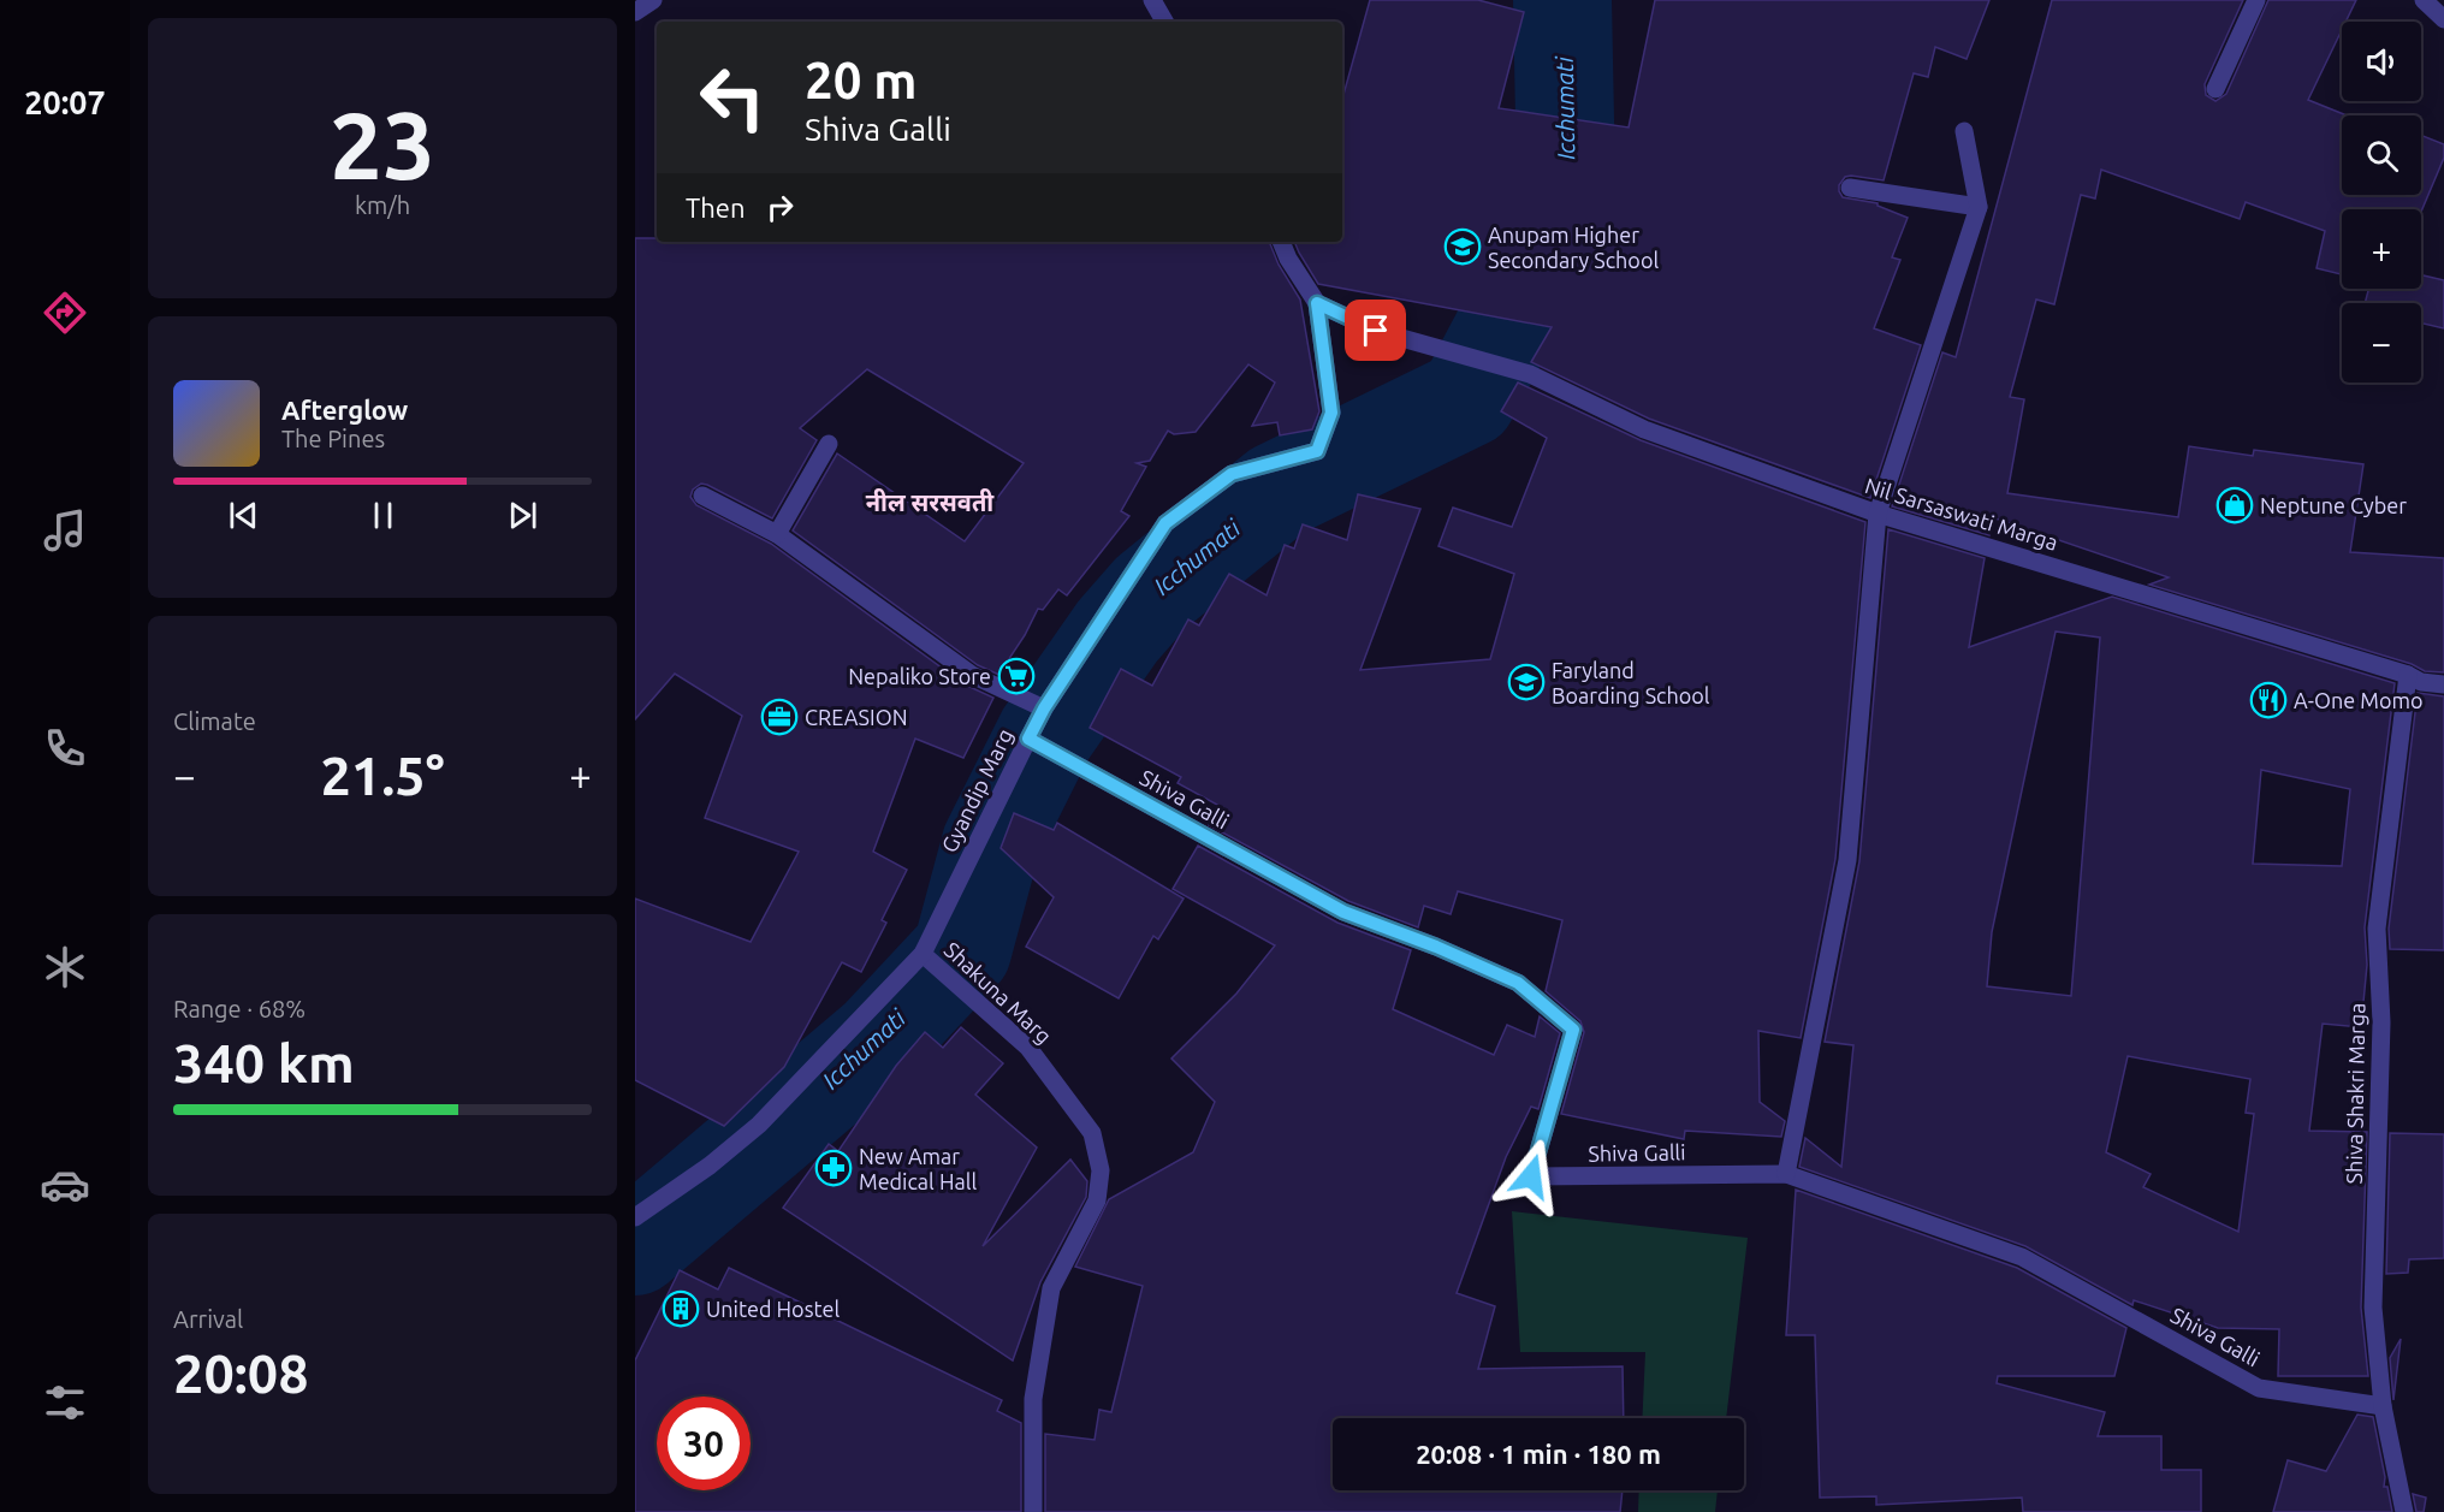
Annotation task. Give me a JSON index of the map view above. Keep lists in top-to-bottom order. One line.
{"streets":{"street":["Nil Sarsaswati Marga","Gyandip Marg","Shiva Galli","Shakuna Marg","Shiva Shakri Marga"]},"crossings":[["Nil Sarsaswati Marga","Gyandip Marg"],["Nil Sarsaswati Marga","Shiva Shakri Marga"],["Gyandip Marg","Shiva Galli"],["Gyandip Marg","Shakuna Marg"],["Shiva Galli","Shiva Shakri Marga"]],"districts":["नील सरसवती"],"water":["Icchumati"],"places":{"school or university":["Anupam Higher Secondary School","Faryland Boarding School"],"shop":["Neptune Cyber"],"supermarket":["Nepaliko Store"],"restaurant":["A-One Momo"],"office":["CREASION"],"pharmacy":["New Amar Medical Hall"],"building":["United Hostel"]},"page":{"tabs":"20:07","tile":[["23","km/h"],"Climate",["Range · 68%","340 km"],["Arrival","20:08"]],"map_buttons":["+","−"],"turn":["20 m","Shiva Galli"],"then":"Then","song":["Afterglow","The Pines"],"heat":["−","21.5°","+"],"limit":"30","trip":"20:08 · 1 min · 180 m"}}
